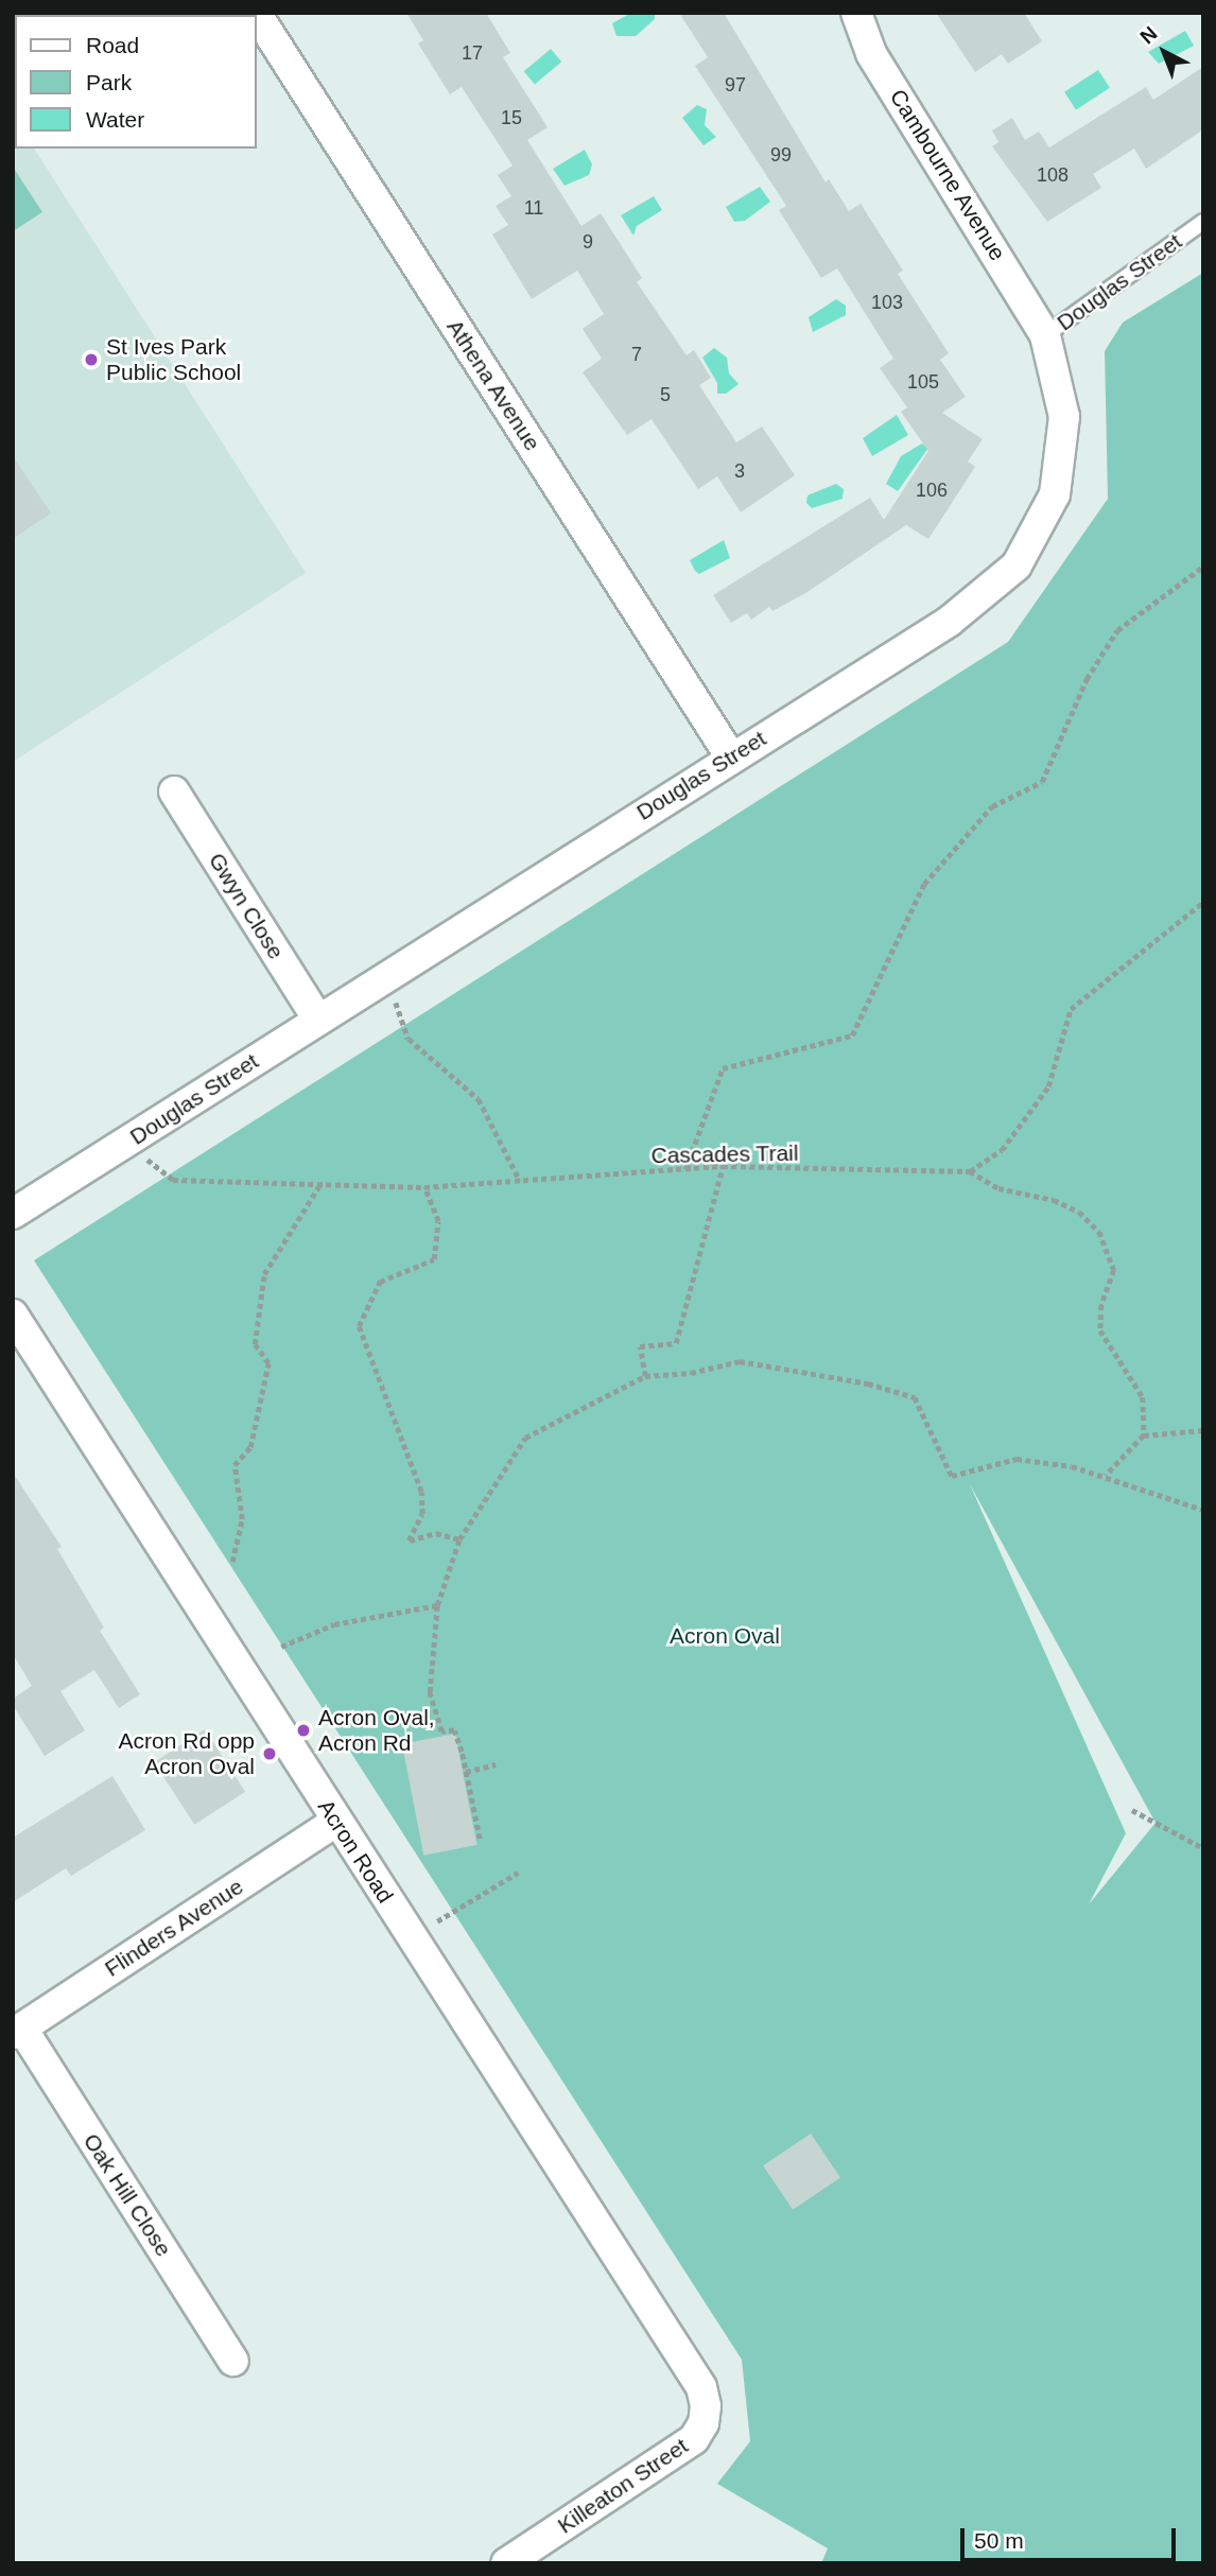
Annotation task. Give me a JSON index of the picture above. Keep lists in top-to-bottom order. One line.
{"streets":{"street":["Cambourne Avenue","Douglas Street","Athena Avenue","Gwyn Close","Acron Road","Flinders Avenue","Oak Hill Close","Killeaton Street"],"path":["Cascades Trail"]},"crossings":[["Cambourne Avenue","Douglas Street"],["Douglas Street","Athena Avenue"],["Douglas Street","Gwyn Close"],["Douglas Street","Cascades Trail"],["Acron Road","Flinders Avenue"],["Acron Road","Killeaton Street"],["Flinders Avenue","Oak Hill Close"]],"parks":["Acron Oval"],"places":["St Ives Park Public School","Acron Oval, Acron Rd","Acron Rd opp Acron Oval"],"house_numbers":["17","97","15","99","108","11","9","103","7","105","5","3","106"],"legend":["Road","Park","Water"],"scale_bar":"50 m","north":"top left"}
